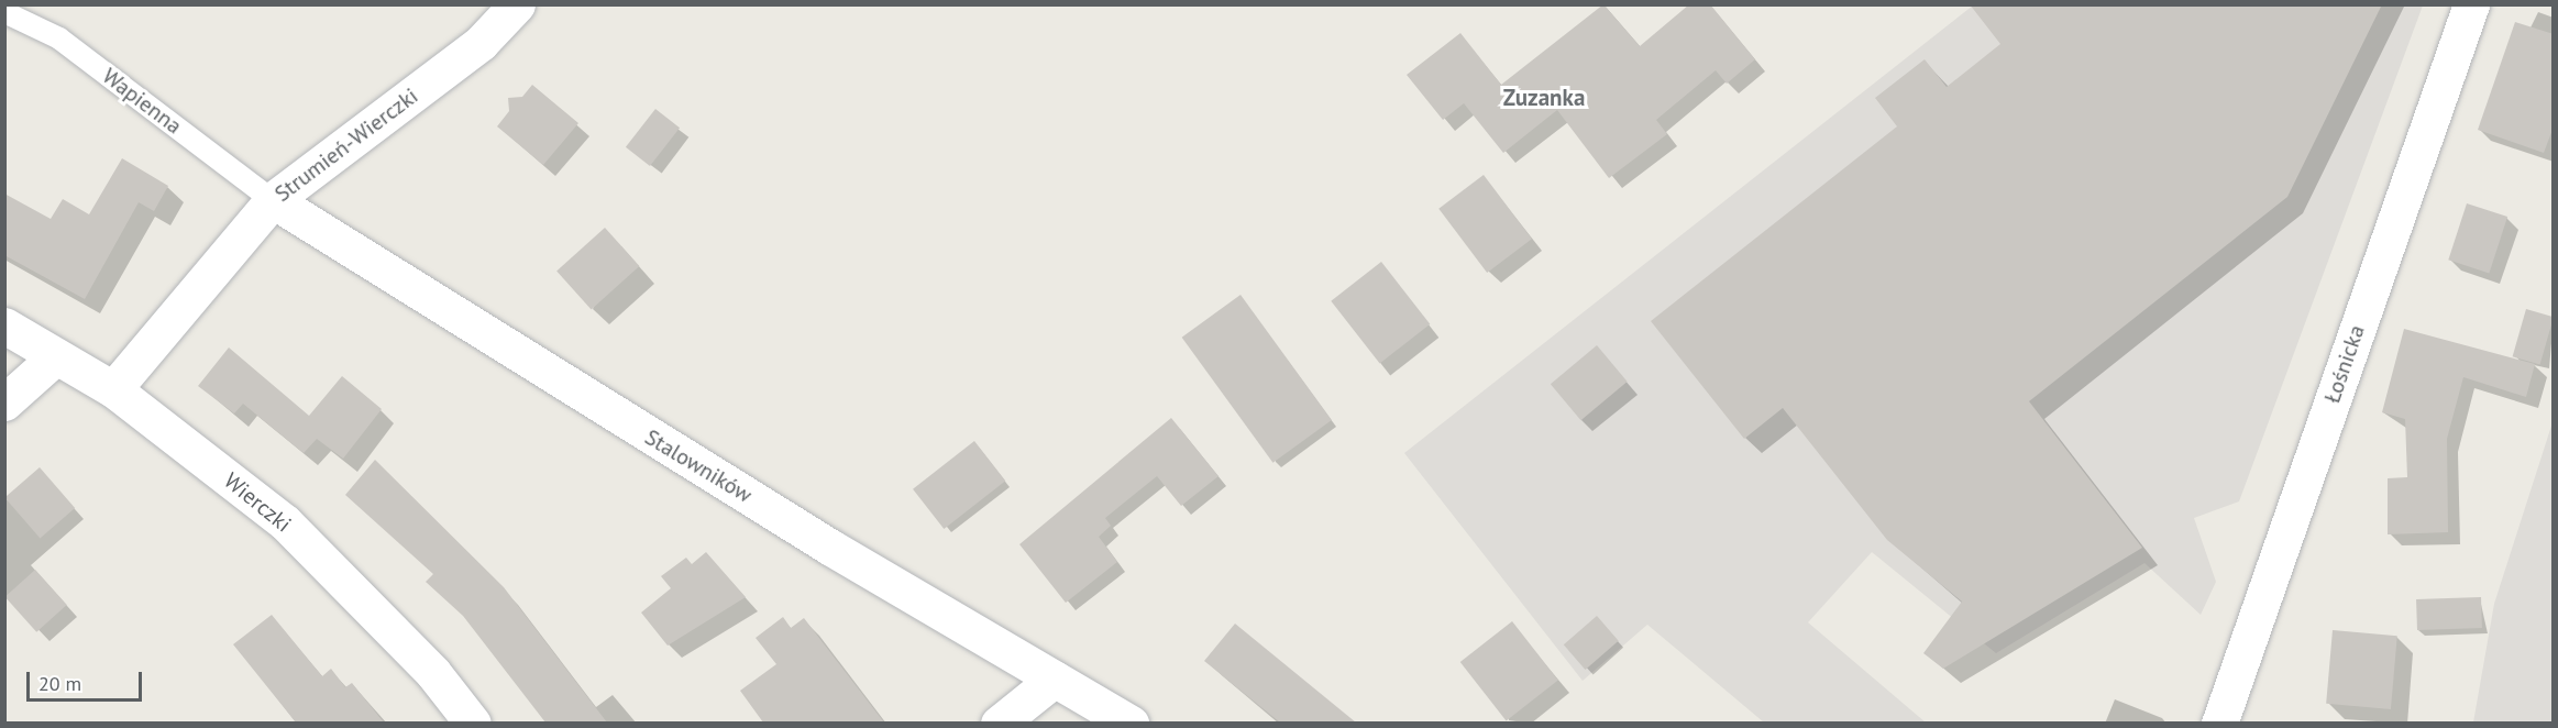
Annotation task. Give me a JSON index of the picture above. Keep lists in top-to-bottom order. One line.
{"streets":{"street":["Strumień-Wierczki","Łośnicka","Stalowników","Wierczki"],"lane":["Wapienna"]},"crossings":[["Wapienna","Strumień-Wierczki"],["Wapienna","Stalowników"],["Strumień-Wierczki","Stalowników"],["Strumień-Wierczki","Wierczki"]],"districts":["Zuzanka"],"scale_bar":"20 m"}
